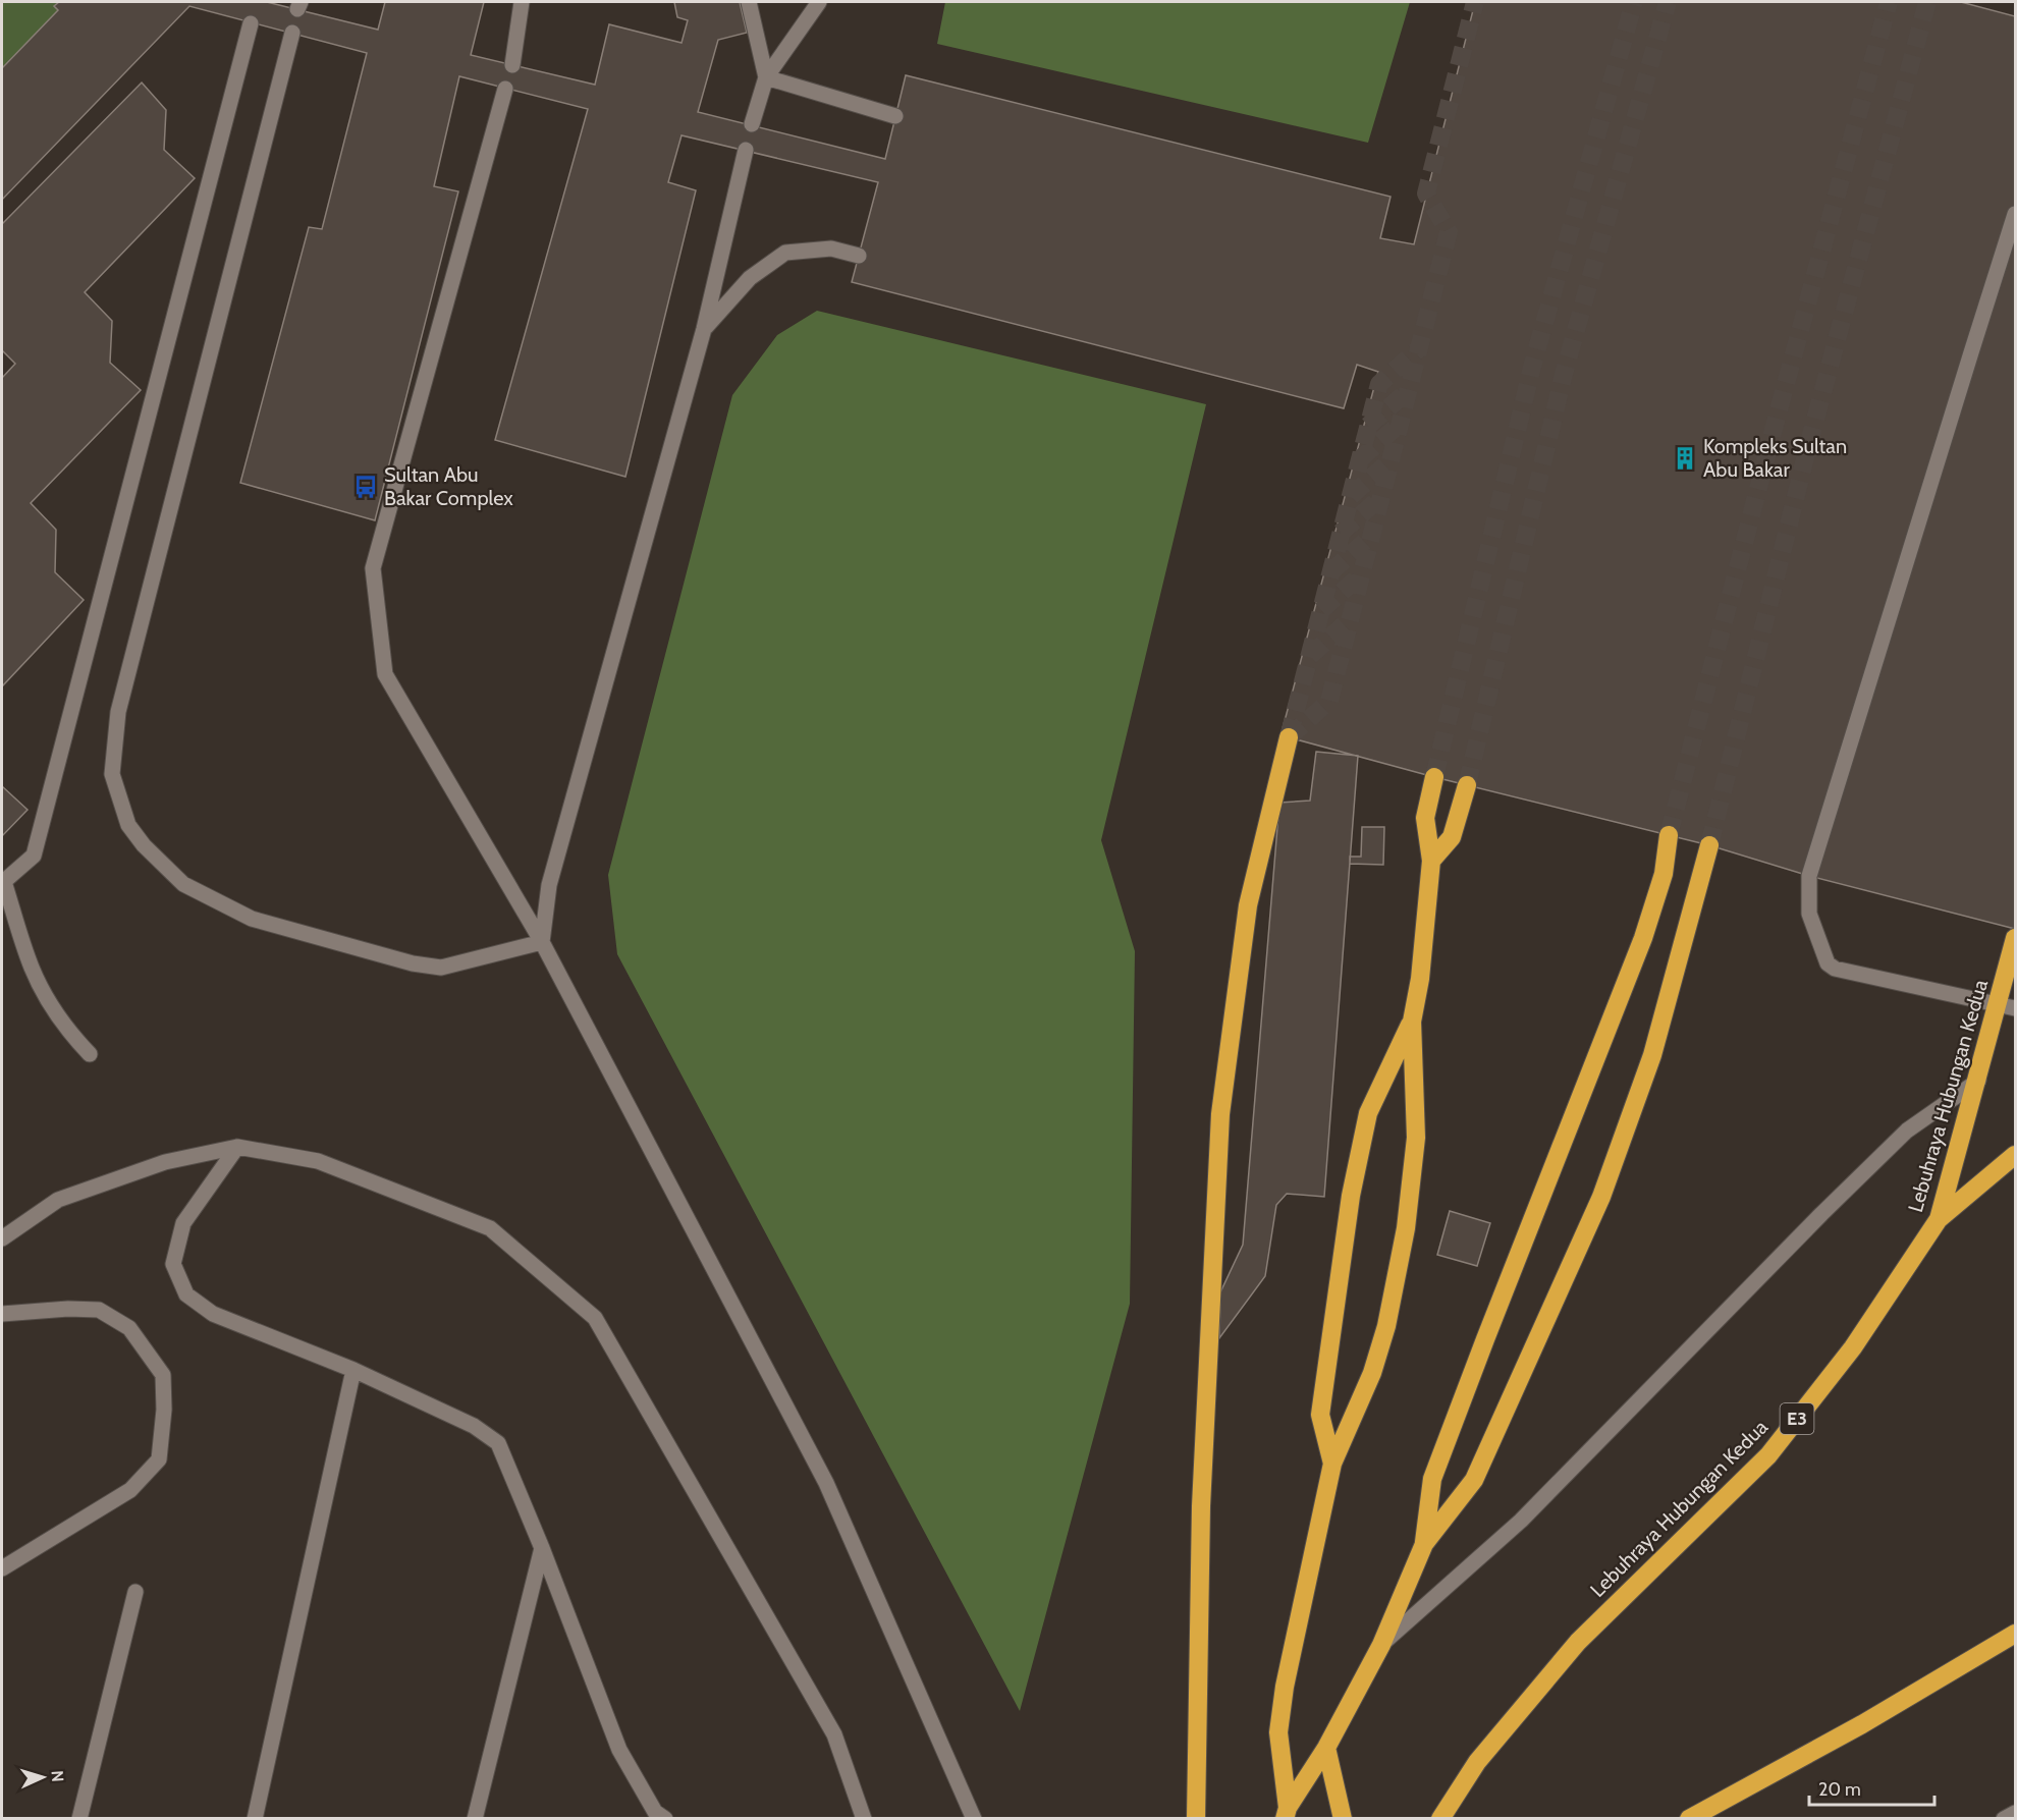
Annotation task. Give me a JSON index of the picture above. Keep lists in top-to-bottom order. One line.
{"streets":{"highway":["Lebuhraya Hubungan Kedua","E3"]},"places":{"building":["Kompleks Sultan Abu Bakar"],"bus stop":["Sultan Abu Bakar Complex"]},"scale_bar":"20 m","north":"right"}
